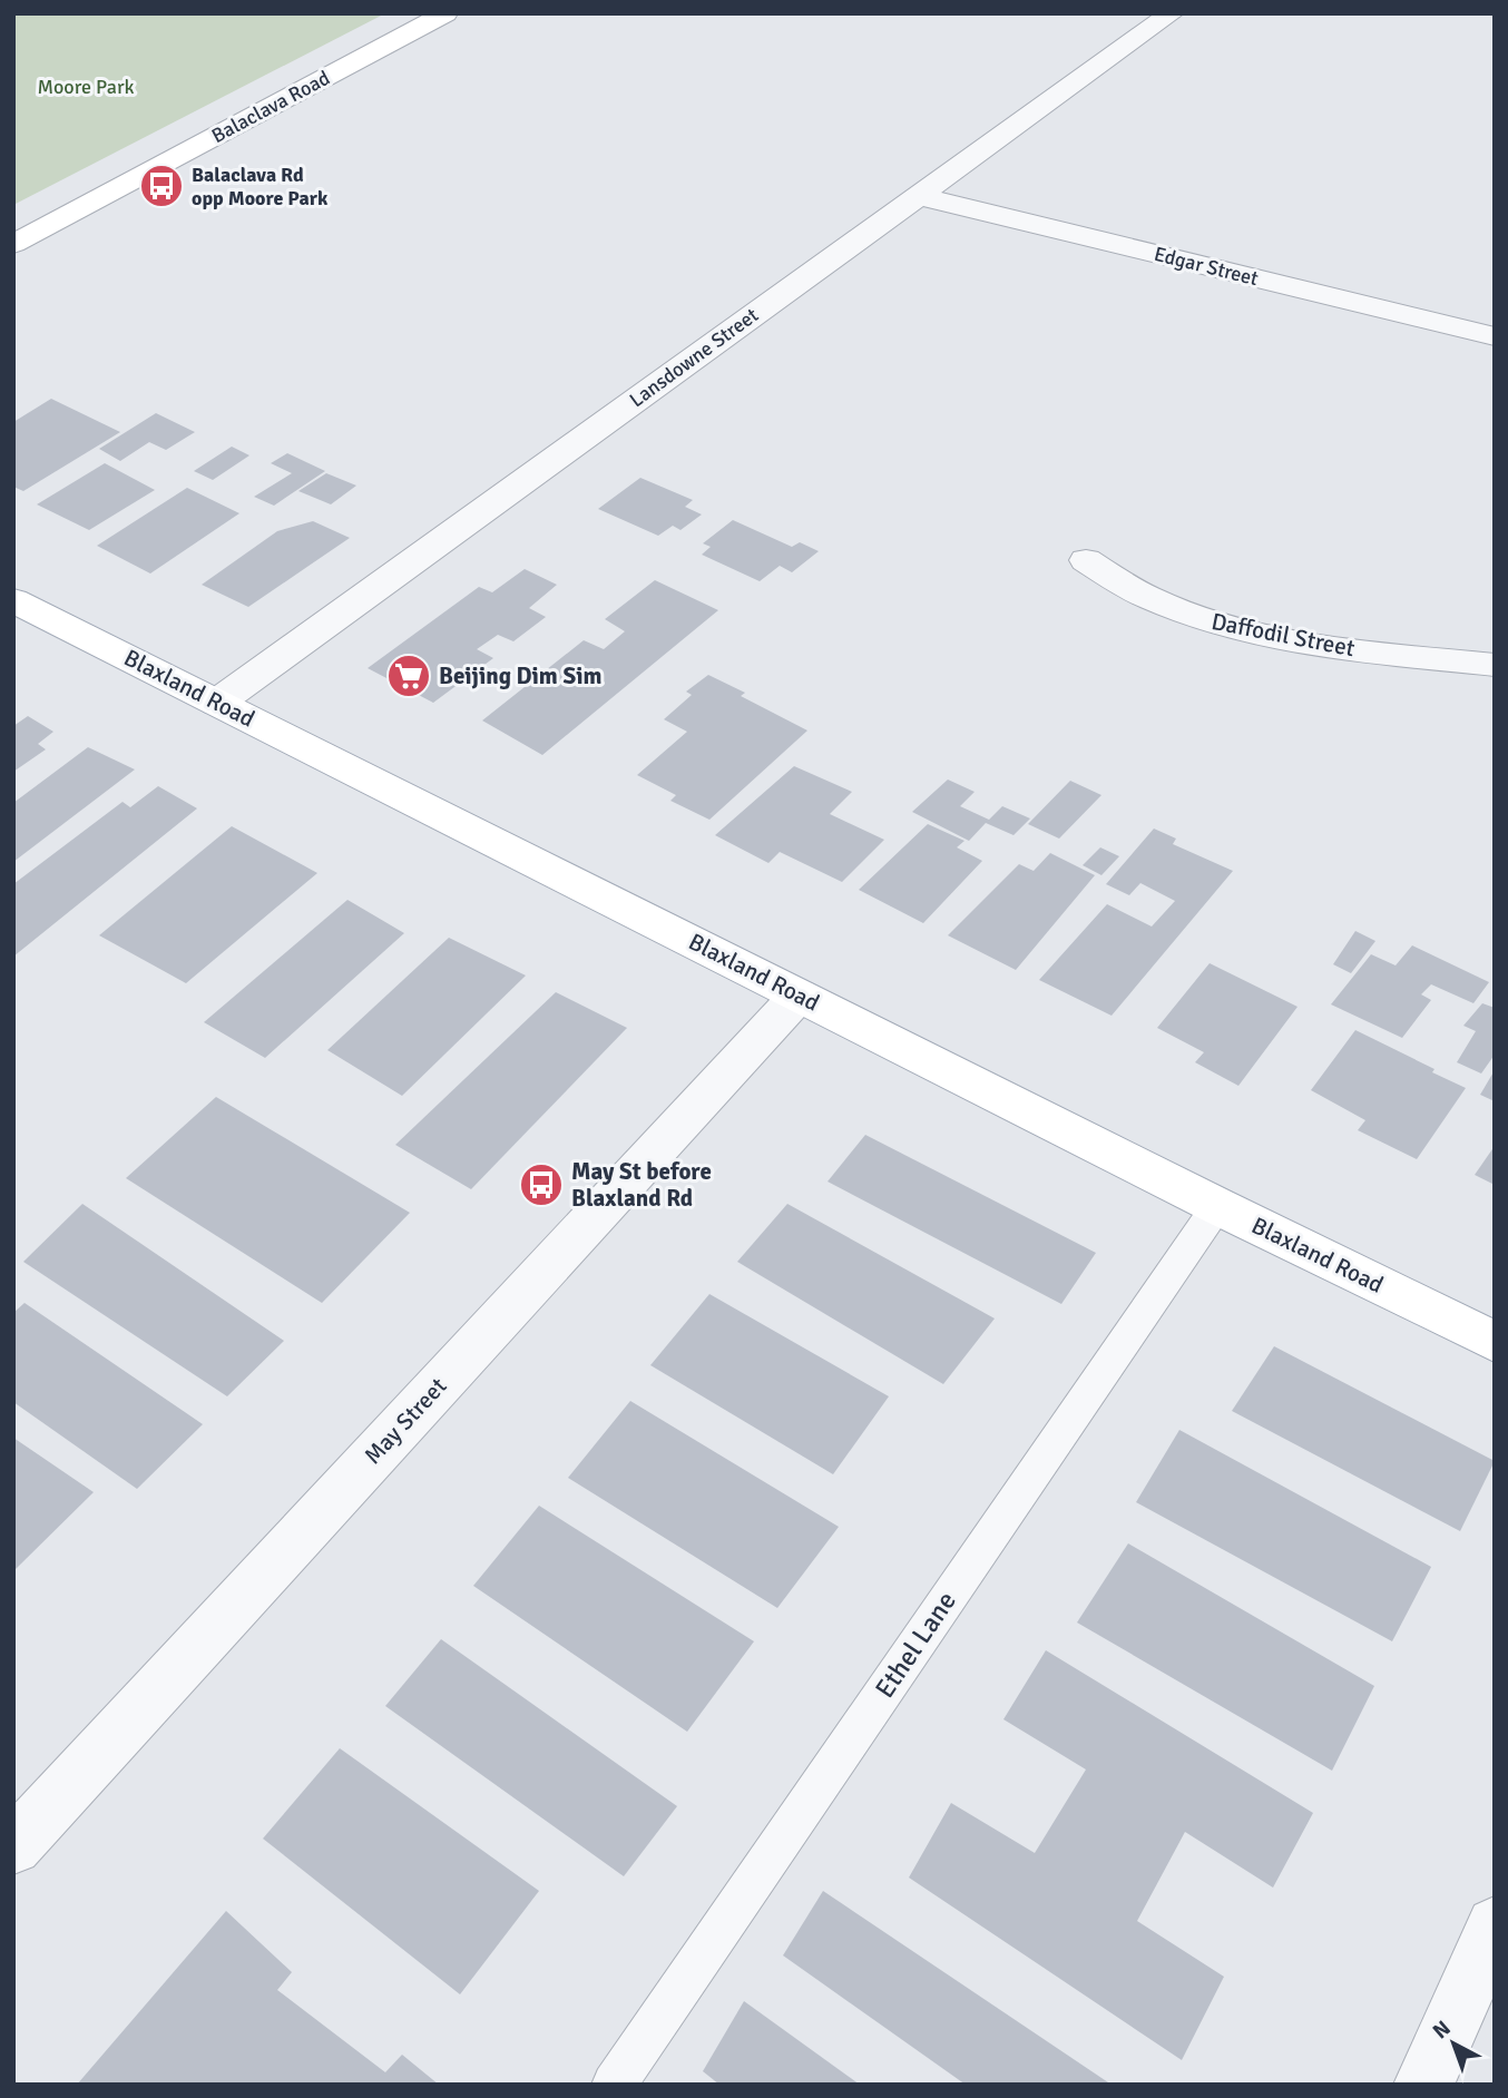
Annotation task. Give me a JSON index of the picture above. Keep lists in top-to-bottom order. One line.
{"streets":{"main road":["Balaclava Road","Blaxland Road"],"street":["Edgar Street","Lansdowne Street","Daffodil Street","May Street"],"lane":["Ethel Lane"]},"crossings":[["Edgar Street","Lansdowne Street"],["Lansdowne Street","Blaxland Road"],["Blaxland Road","May Street"],["Blaxland Road","Ethel Lane"]],"parks":["Moore Park"],"places":{"bus stop":["Balaclava Rd opp Moore Park","May St before Blaxland Rd"],"supermarket":["Beijing Dim Sim"]},"north":"top left"}
